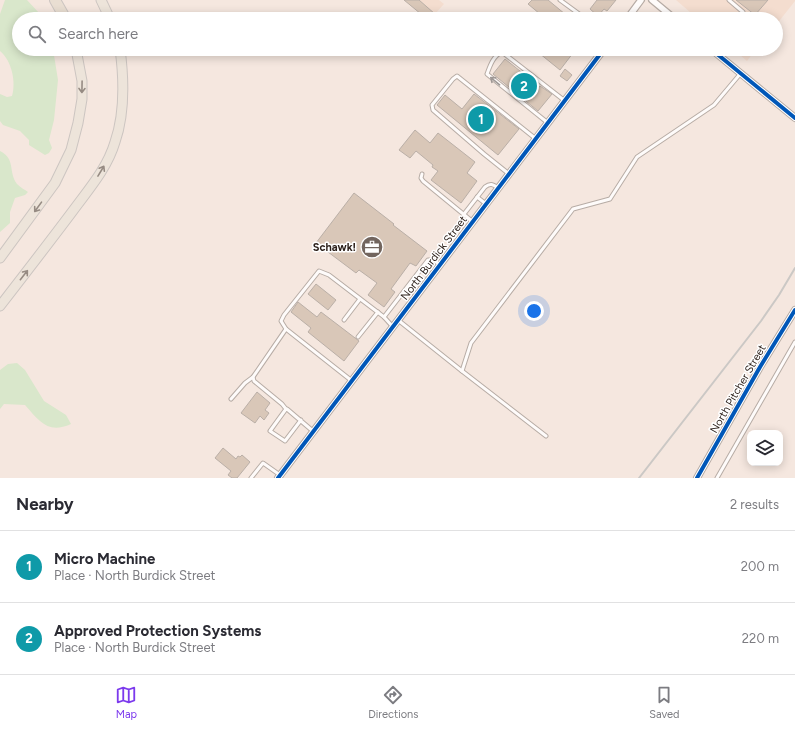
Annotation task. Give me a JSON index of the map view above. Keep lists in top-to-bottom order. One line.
{"streets":{"street":["North Burdick Street","North Pitcher Street"]},"places":{"office":["Schawk!"]},"page":{"search":"Search here","pins":["2","1"],"heading":["Nearby","2 results"],"list":[{"mark":"1","name":"Micro Machine","note":"Place · North Burdick Street","value":"200 m"},{"mark":"2","name":"Approved Protection Systems","note":"Place · North Burdick Street","value":"220 m"}],"nav":["Map","Directions","Saved"]}}
